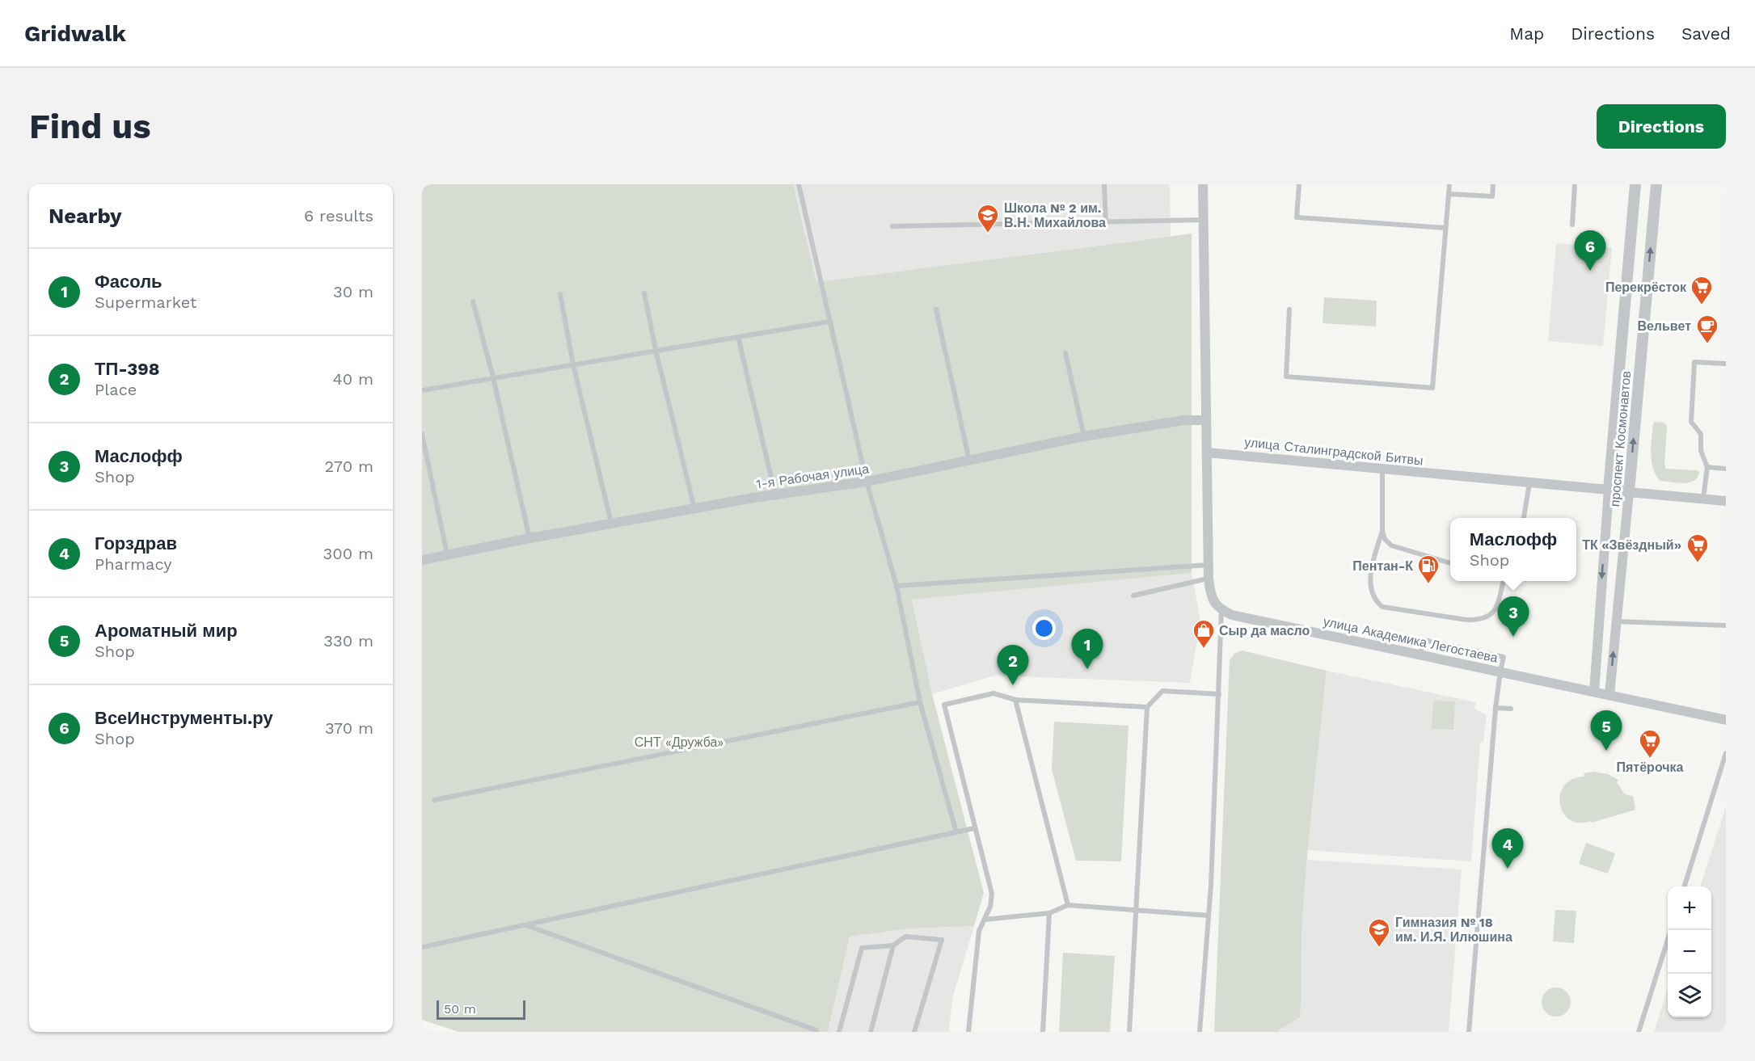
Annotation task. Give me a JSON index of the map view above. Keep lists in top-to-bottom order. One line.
{"streets":{"street":["проспект Космонавтов","улица Сталинградской Битвы","1-я Рабочая улица","улица Академика Легостаева"]},"crossings":[["проспект Космонавтов","улица Сталинградской Битвы"],["проспект Космонавтов","улица Академика Легостаева"]],"parks":["СНТ «Дружба»"],"places":{"school or university":["Школа № 2 им. В.Н. Михайлова","Гимназия № 18 им. И.Я. Илюшина"],"supermarket":["Перекрёсток","ТК «Звёздный»","Пятёрочка"],"cafe":["Вельвет"],"fuel station":["Пентан-К"],"shop":["Сыр да масло"]},"scale_bar":"50 m","page":{"header":"Gridwalk","nav":["Map","Directions","Saved"],"buttons":"Directions","title":"Find us","heading":["Nearby","6 results"],"pins":["6","3","1","2","5","4"],"list":[{"mark":"1","name":"Фасоль","note":"Supermarket","value":"30 m"},{"mark":"2","name":"ТП-398","note":"Place","value":"40 m"},{"mark":"3","name":"Маслофф","note":"Shop","value":"270 m"},{"mark":"4","name":"Горздрав","note":"Pharmacy","value":"300 m"},{"mark":"5","name":"Ароматный мир","note":"Shop","value":"330 m"},{"mark":"6","name":"ВсеИнструменты.ру","note":"Shop","value":"370 m"}],"popup":["Маслофф","Shop"],"map_buttons":["+","−"],"scale":"50 m"}}
